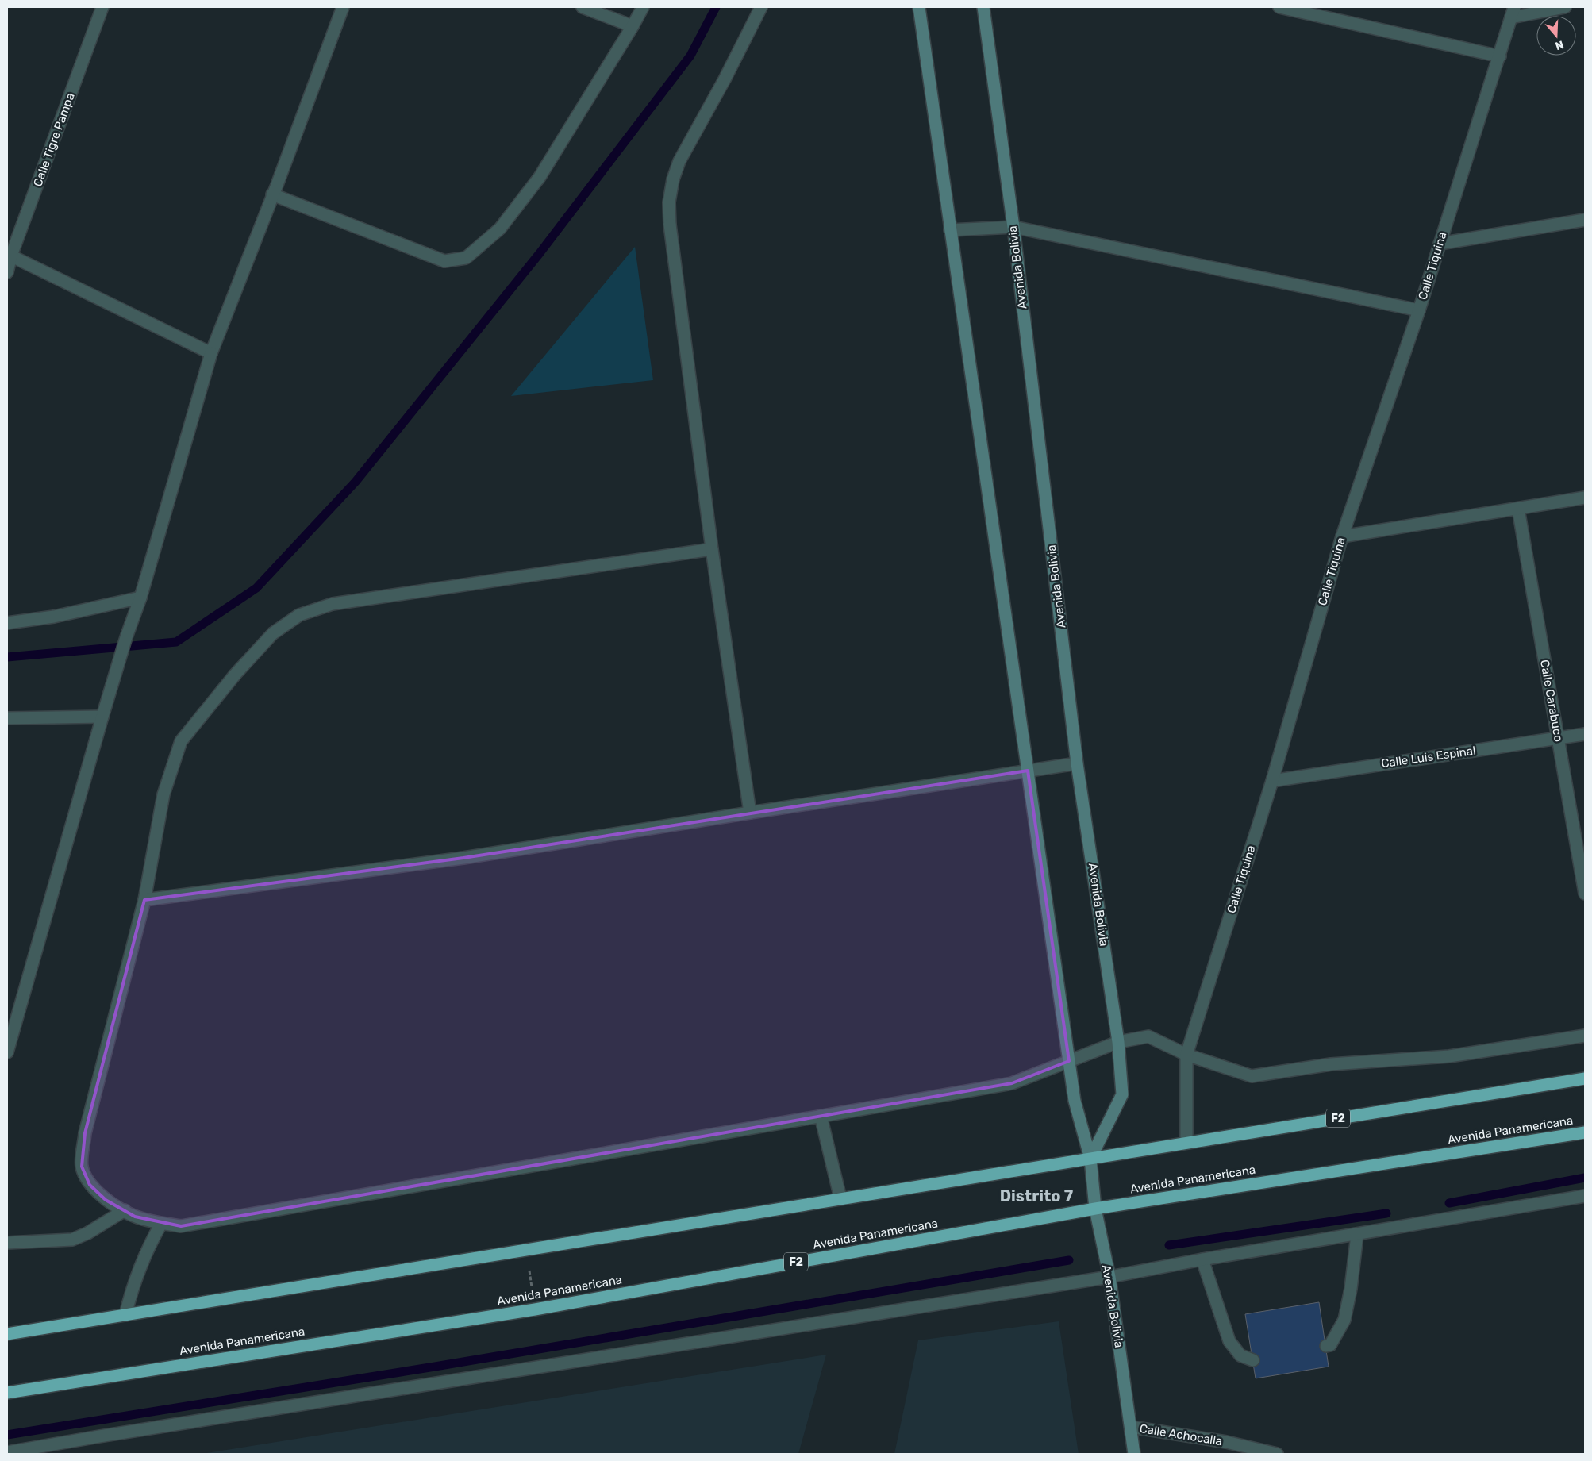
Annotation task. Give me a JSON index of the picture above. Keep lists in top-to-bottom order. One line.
{"streets":{"highway":["F2","Avenida Panamericana"],"street":["Calle Tigre Pampa","Calle Tiquina","Avenida Bolivia","Calle Carabuco","Calle Luis Espinal","Calle Achocalla"]},"crossings":[["Calle Tiquina","Calle Luis Espinal"],["Calle Tiquina","F2"],["Avenida Bolivia","F2"],["Avenida Bolivia","Avenida Panamericana"],["Avenida Bolivia","Calle Achocalla"],["Calle Carabuco","Calle Luis Espinal"]],"districts":["Distrito 7"],"north":"bottom"}
